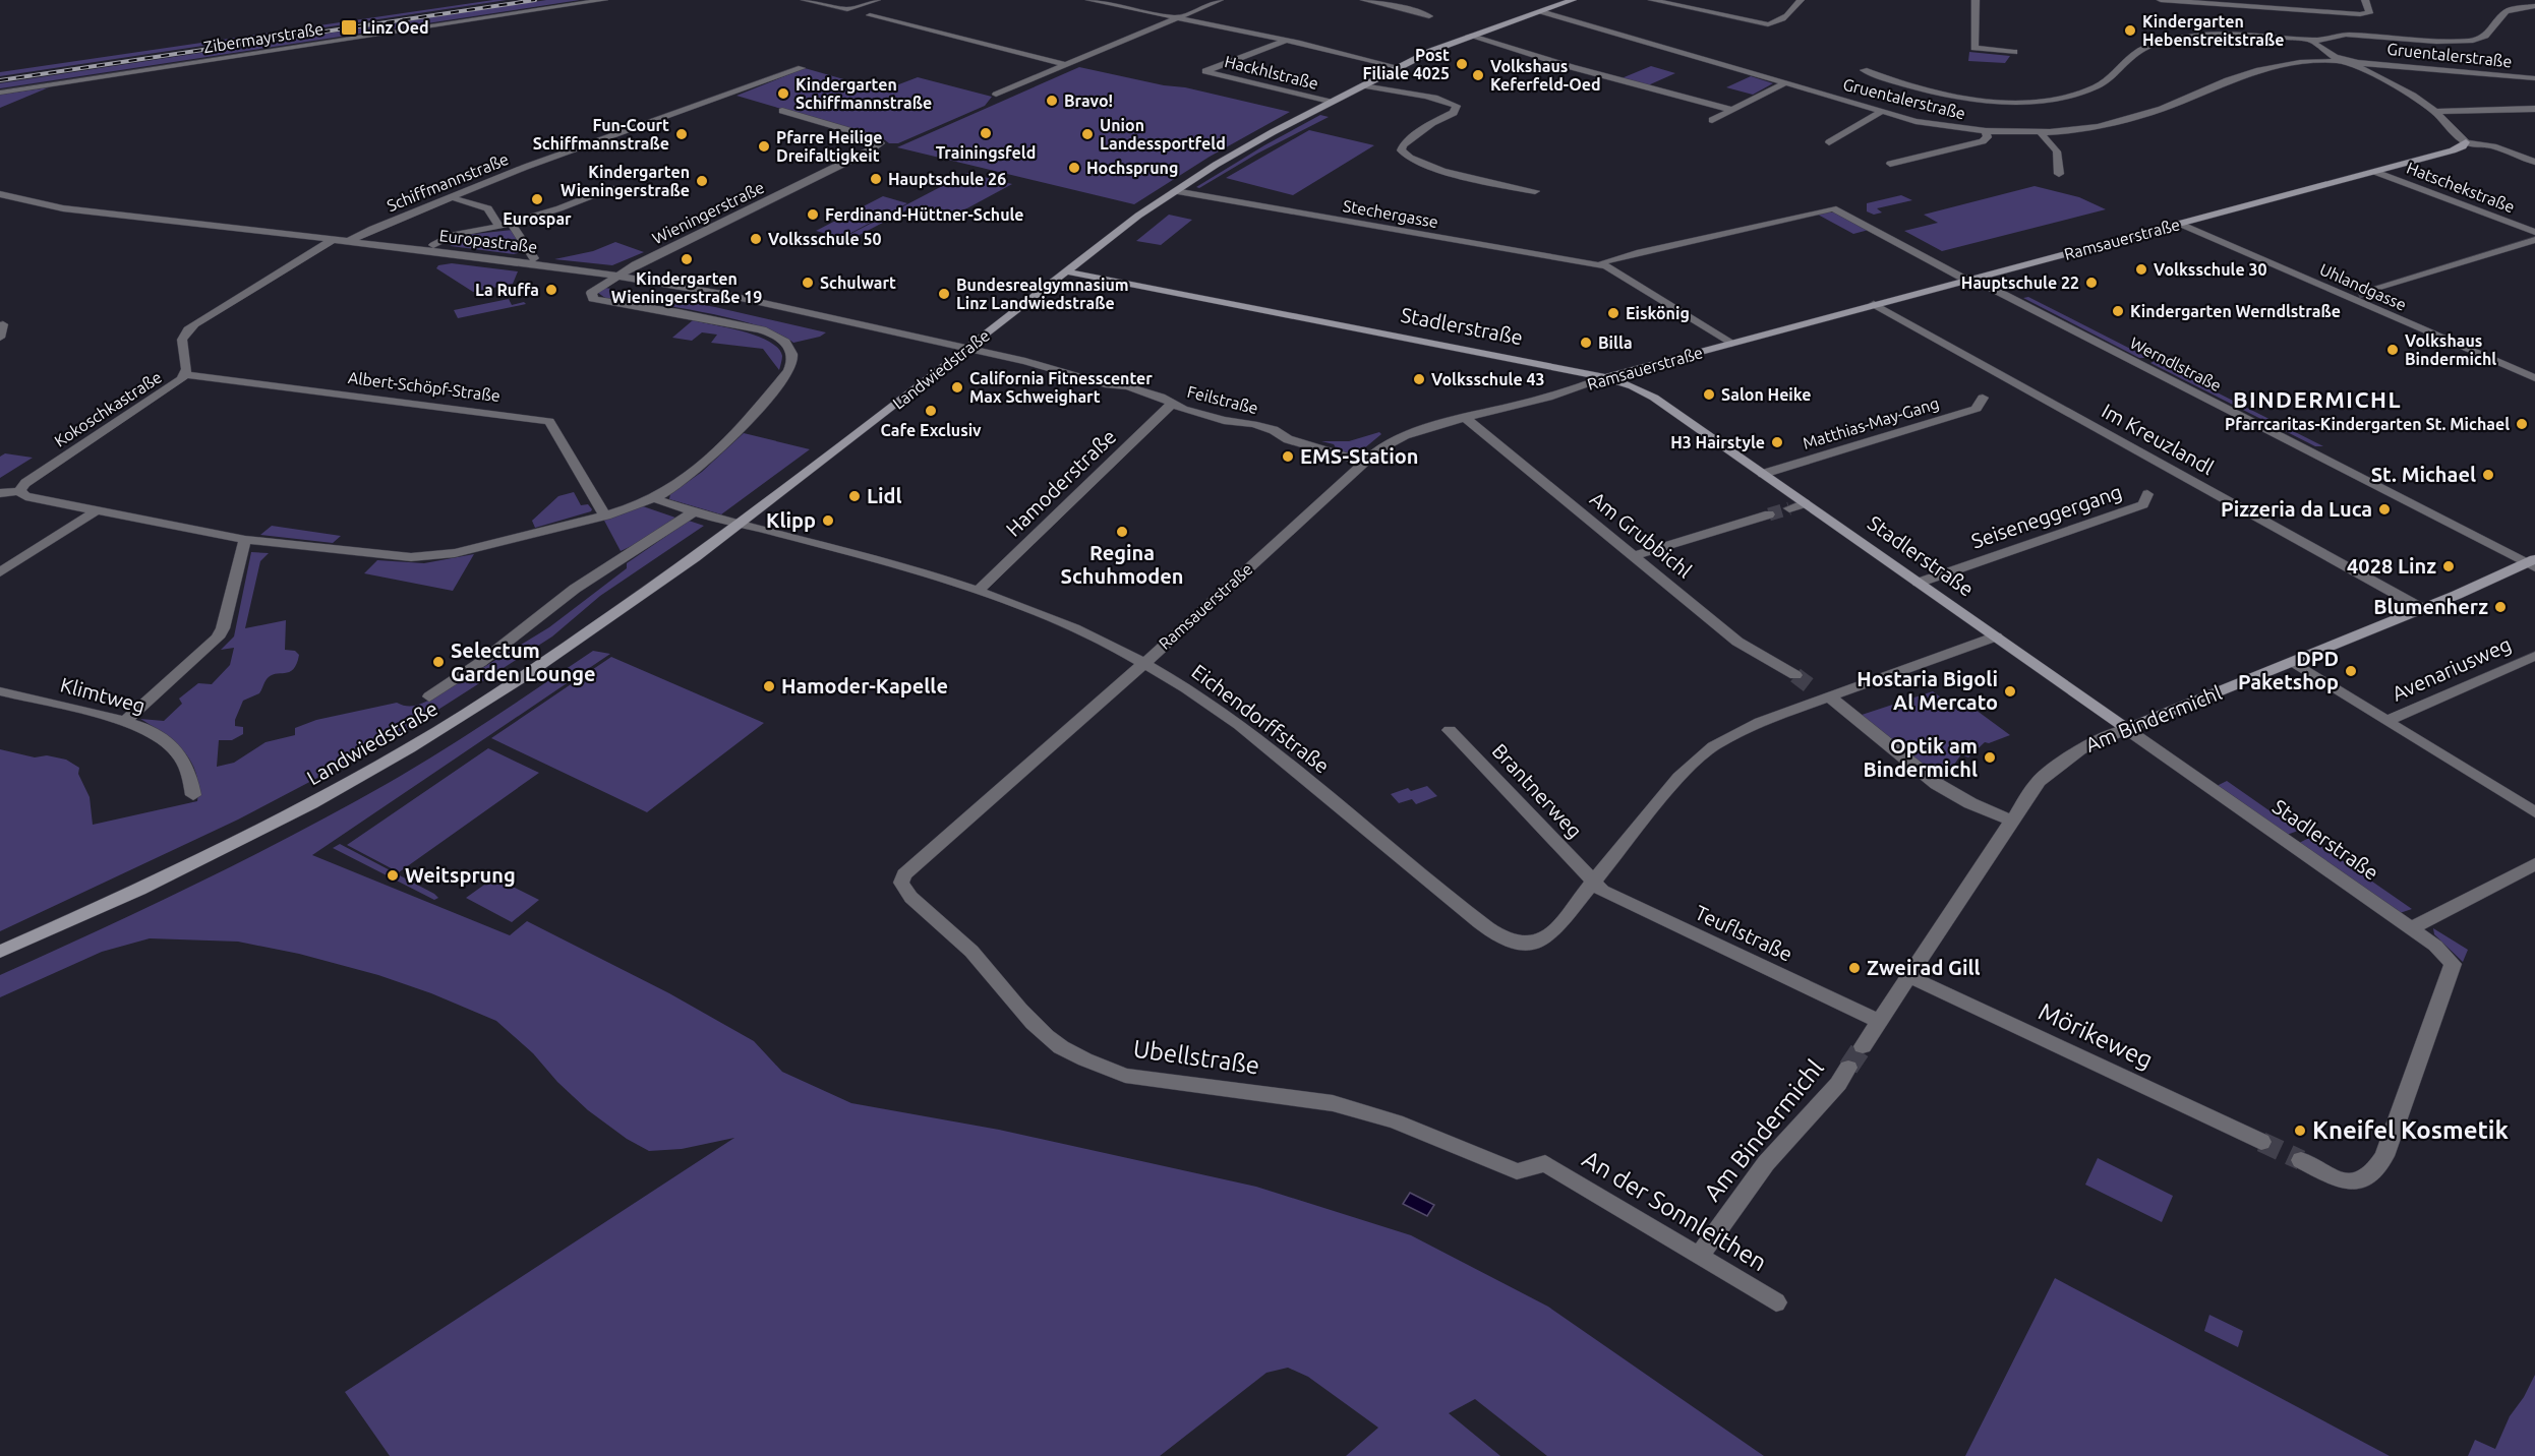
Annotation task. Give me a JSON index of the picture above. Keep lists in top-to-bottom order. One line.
{"streets":{"main road":["Ramsauerstraße","Stadlerstraße","Landwiedstraße","Am Bindermichl"],"street":["Zibermayrstraße","Gruentalerstraße","Hackhlstraße","Schiffmannstraße","Hatschekstraße","Wieningerstraße","Stechergasse","Europastraße","Uhlandgasse","Werndlstraße","Albert-Schöpf-Straße","Feilstraße","Kokoschkastraße","Matthias-May-Gang","Im Kreuzlandl","Hamoderstraße","Seiseneggergang","Am Grubbichl","Avenariusweg","Klimtweg","Eichendorffstraße","Brantnerweg","Teuflstraße","Mörikeweg","Ubellstraße","An der Sonnleithen"]},"crossings":[["Gruentalerstraße","Landwiedstraße"],["Hackhlstraße","Landwiedstraße"],["Schiffmannstraße","Europastraße"],["Hatschekstraße","Ramsauerstraße"],["Wieningerstraße","Europastraße"],["Stechergasse","Ramsauerstraße"],["Stechergasse","Werndlstraße"],["Stechergasse","Landwiedstraße"],["Ramsauerstraße","Uhlandgasse"],["Ramsauerstraße","Stadlerstraße"],["Ramsauerstraße","Werndlstraße"],["Ramsauerstraße","Feilstraße"],["Ramsauerstraße","Im Kreuzlandl"],["Ramsauerstraße","Am Grubbichl"],["Ramsauerstraße","Eichendorffstraße"],["Ramsauerstraße","Ubellstraße"],["Europastraße","Landwiedstraße"],["Europastraße","Feilstraße"],["Europastraße","Kokoschkastraße"],["Stadlerstraße","Landwiedstraße"],["Stadlerstraße","Matthias-May-Gang"],["Stadlerstraße","Seiseneggergang"],["Stadlerstraße","Am Bindermichl"],["Werndlstraße","Am Bindermichl"],["Landwiedstraße","Feilstraße"],["Landwiedstraße","Eichendorffstraße"],["Albert-Schöpf-Straße","Kokoschkastraße"],["Feilstraße","Hamoderstraße"],["Im Kreuzlandl","Am Bindermichl"],["Hamoderstraße","Eichendorffstraße"],["Avenariusweg","Am Bindermichl"],["Eichendorffstraße","Brantnerweg"],["Eichendorffstraße","Teuflstraße"],["Am Bindermichl","Teuflstraße"],["Am Bindermichl","Mörikeweg"],["Am Bindermichl","An der Sonnleithen"],["Brantnerweg","Teuflstraße"],["Ubellstraße","An der Sonnleithen"]],"districts":["BINDERMICHL"],"places":{"transit":["Linz Oed"],"other":["Kindergarten Hebenstreitstraße","Post Filiale 4025","Volkshaus Keferfeld-Oed","Kindergarten Schiffmannstraße","Bravo!","Trainingsfeld","Fun-Court Schiffmannstraße","Union Landessportfeld","Pfarre Heilige Dreifaltigkeit","Hochsprung","Hauptschule 26","Kindergarten Wieningerstraße","Eurospar","Ferdinand-Hüttner-Schule","Volksschule 50","Kindergarten Wieningerstraße 19","Volksschule 30","Schulwart","Hauptschule 22","La Ruffa","Bundesrealgymnasium Linz Landwiedstraße","Kindergarten Werndlstraße","Eiskönig","Billa","Volkshaus Bindermichl","Volksschule 43","California Fitnesscenter Max Schweighart","Salon Heike","Cafe Exclusiv","Pfarrcaritas-Kindergarten St. Michael","H3 Hairstyle","EMS-Station","St. Michael","Lidl","Pizzeria da Luca","Klipp","Regina Schuhmoden","4028 Linz","Blumenherz","Selectum Garden Lounge","DPD Paketshop","Hamoder-Kapelle","Hostaria Bigoli Al Mercato","Optik am Bindermichl","Weitsprung","Zweirad Gill","Kneifel Kosmetik"]}}
